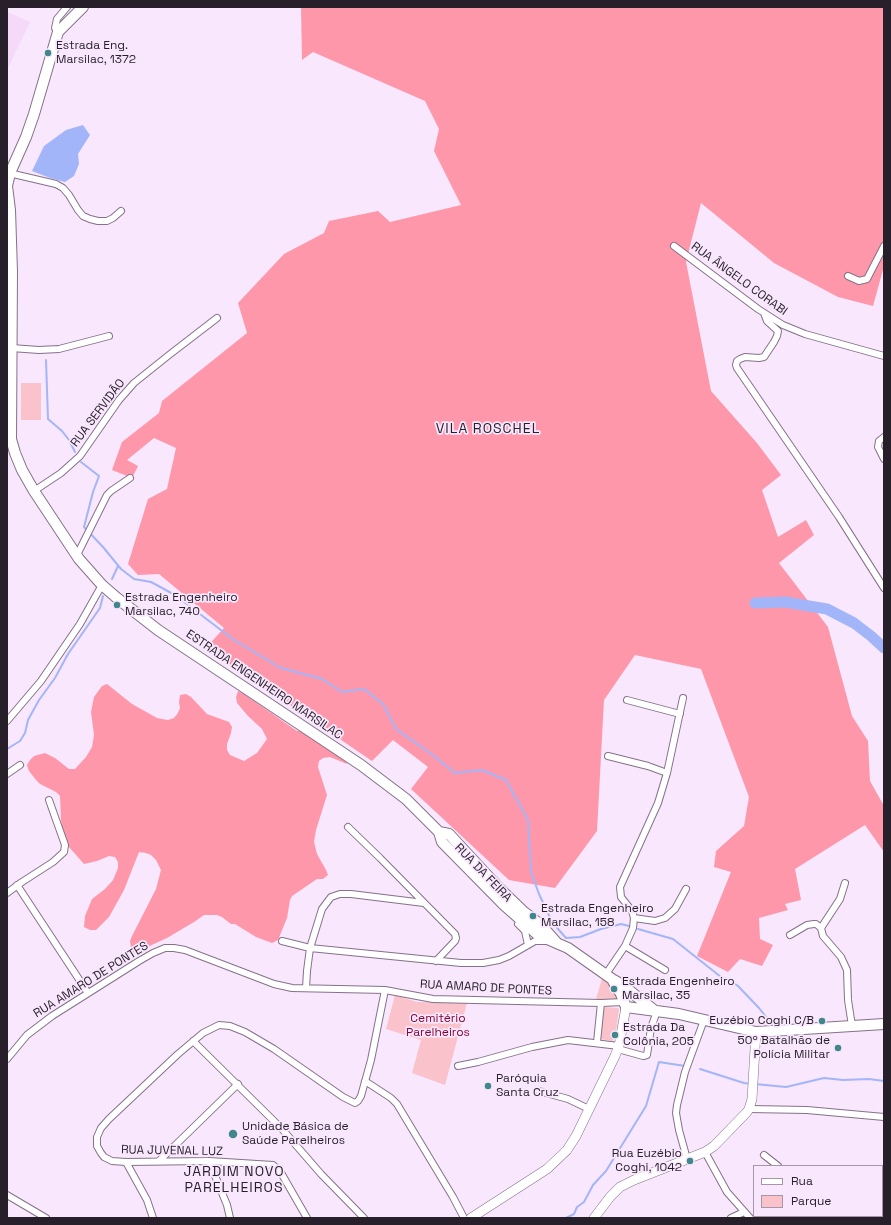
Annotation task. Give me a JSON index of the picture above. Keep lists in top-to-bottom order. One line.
{"streets":{"main road":["ESTRADA ENGENHEIRO MARSILAC"],"street":["RUA ÂNGELO CORABI","RUA SERVIDÃO","RUA AMARO DE PONTES","RUA JUVENAL LUZ"]},"crossings":[["RUA SERVIDÃO","ESTRADA ENGENHEIRO MARSILAC"],["ESTRADA ENGENHEIRO MARSILAC","RUA AMARO DE PONTES"]],"districts":["VILA ROSCHEL","JARDIM NOVO PARELHEIROS"],"parks":["Cemitério Parelheiros"],"places":["Estrada Eng. Marsilac, 1372","Estrada Engenheiro Marsilac, 740","Estrada Engenheiro Marsilac, 158","Estrada Engenheiro Marsilac, 35","Euzébio Coghi C/B","Estrada Da Colônia, 205","50º Batalhão de Polícia Militar","Paróquia Santa Cruz","Unidade Básica de Saúde Parelheiros","Rua Euzébio Coghi, 1042"],"legend":["Rua","Parque"]}
